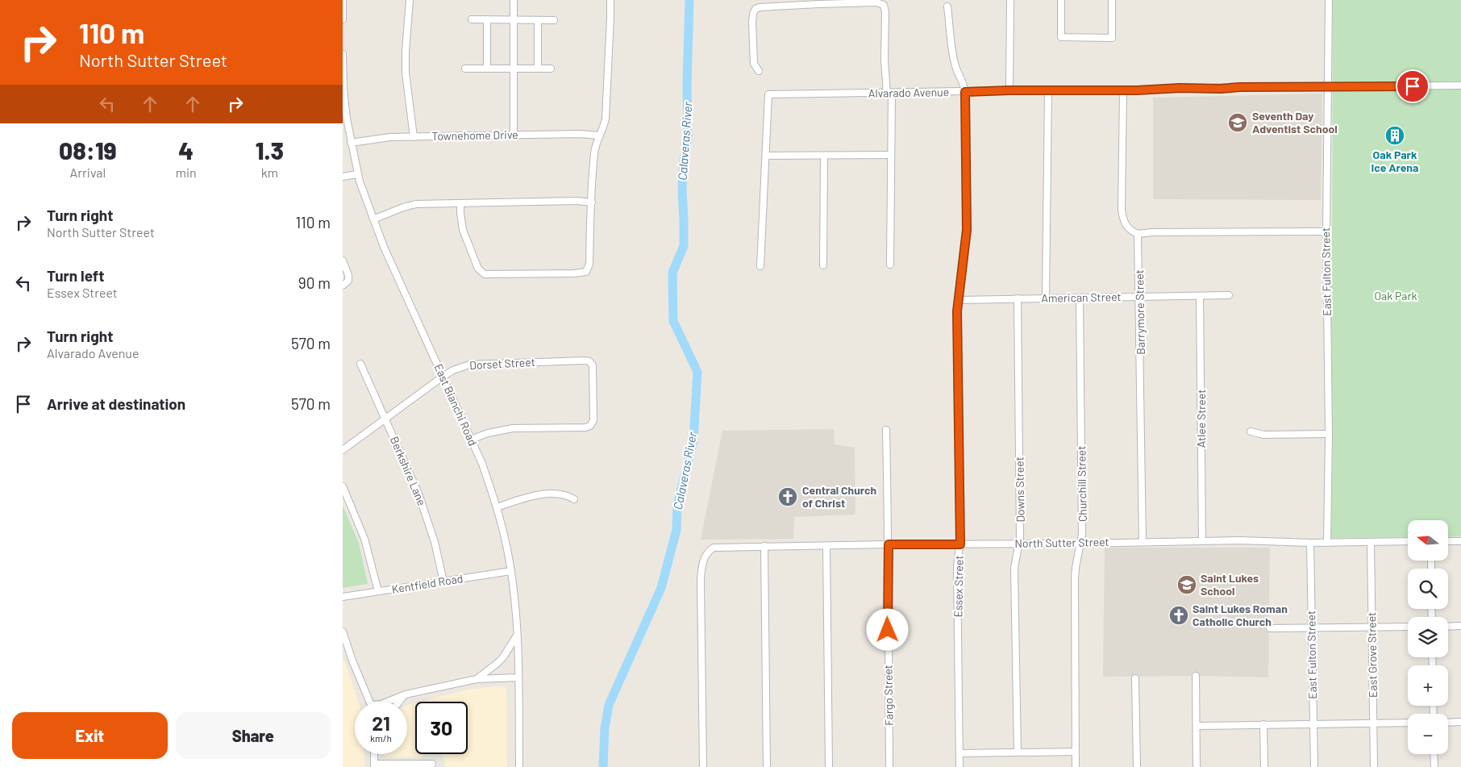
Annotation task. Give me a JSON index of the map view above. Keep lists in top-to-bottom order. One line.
{"streets":{"street":["Alvarado Avenue","Townehome Drive","East Fulton Street","American Street","Barrymore Street","Dorset Street","East Bianchi Road","Atlee Street","Berkshire Lane","Churchill Street","Downs Street","North Sutter Street","Kentfield Road","Essex Street","East Grove Street","Fargo Street"]},"crossings":[["Alvarado Avenue","East Fulton Street"],["Alvarado Avenue","Essex Street"],["Townehome Drive","East Bianchi Road"],["East Fulton Street","North Sutter Street"],["American Street","Barrymore Street"],["American Street","Atlee Street"],["American Street","Churchill Street"],["American Street","Downs Street"],["American Street","Essex Street"],["Barrymore Street","North Sutter Street"],["Dorset Street","East Bianchi Road"],["Dorset Street","Berkshire Lane"],["East Bianchi Road","Kentfield Road"],["Atlee Street","North Sutter Street"],["Berkshire Lane","Kentfield Road"],["Churchill Street","North Sutter Street"],["Downs Street","North Sutter Street"],["North Sutter Street","Essex Street"],["North Sutter Street","East Grove Street"],["North Sutter Street","Fargo Street"]],"water":["Calaveras River"],"parks":["Oak Park"],"places":{"school or university":["Seventh Day Adventist School","Saint Lukes School"],"building":["Oak Park Ice Arena"],"church":["Central Church of Christ","Saint Lukes Roman Catholic Church"]},"north":"left","page":{"turn":["110 m","North Sutter Street"],"eta":["08:19","Arrival","4","min","1.3","km"],"list":[{"name":"Turn right","note":"North Sutter Street","value":"110 m"},{"name":"Turn left","note":"Essex Street","value":"90 m"},{"name":"Turn right","note":"Alvarado Avenue","value":"570 m"},{"name":"Arrive at destination","value":"570 m"}],"map_buttons":["+","−"],"speed":"21 km/h","limit":"30","buttons":["Exit","Share"]}}
